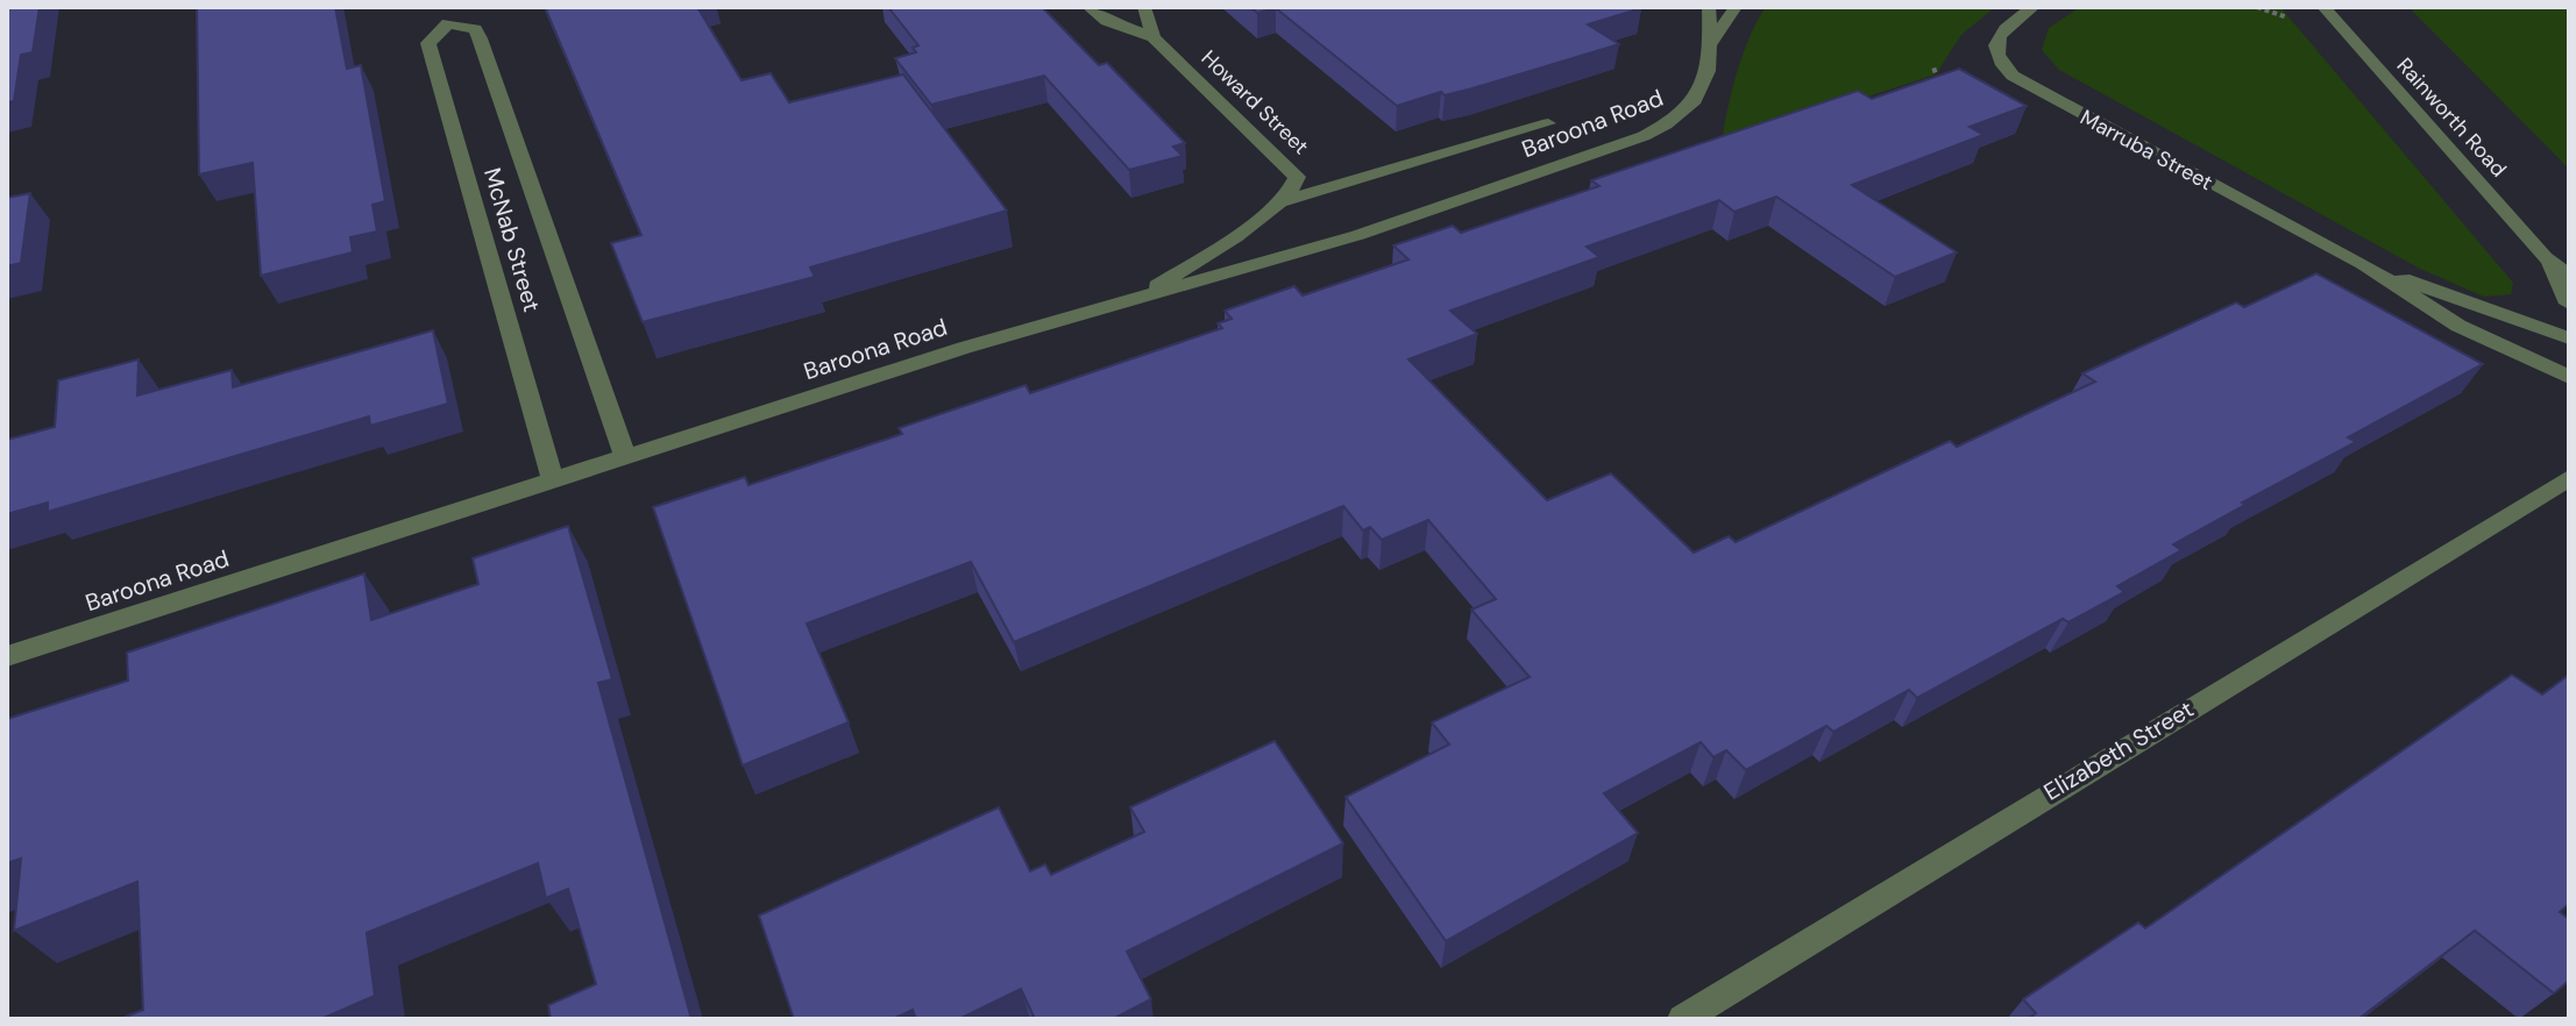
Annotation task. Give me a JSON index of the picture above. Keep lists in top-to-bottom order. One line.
{"streets":{"street":["Howard Street","Rainworth Road","Baroona Road","Marruba Street","McNab Street","Elizabeth Street"]},"crossings":[["Baroona Road","McNab Street"]]}
